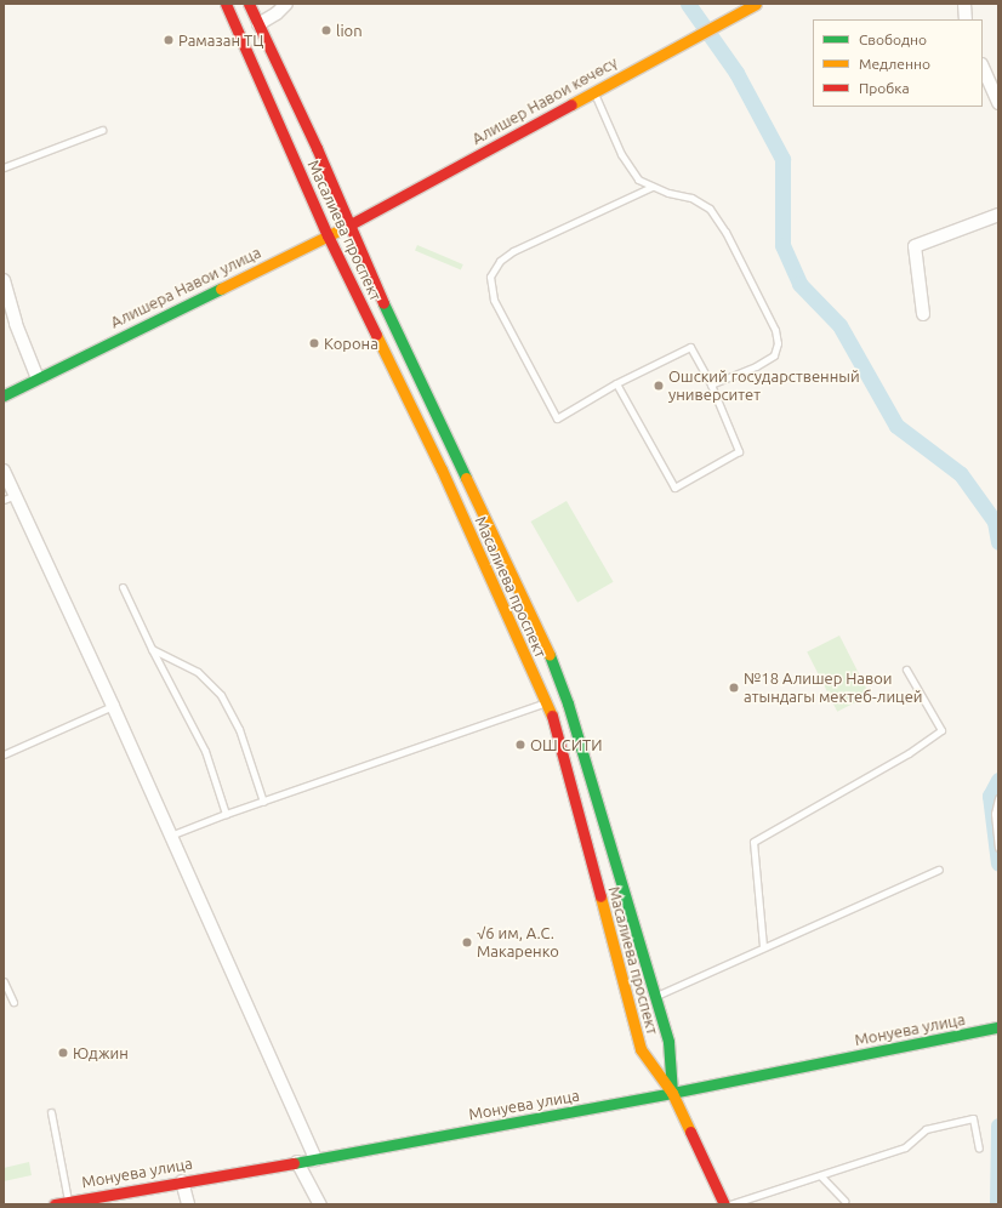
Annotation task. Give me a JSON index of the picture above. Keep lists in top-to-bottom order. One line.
{"streets":{"main road":["Алишер Навои көчөсү","Масалиева проспект","Алишера Навои улица","Монуева улица"]},"crossings":[["Алишер Навои көчөсү","Масалиева проспект"],["Алишер Навои көчөсү","Алишера Навои улица"],["Масалиева проспект","Алишера Навои улица"],["Масалиева проспект","Монуева улица"]],"places":["lion","Рамазан ТЦ","Корона","Ошский государственный университет","№18 Алишер Навои атындагы мектеб-лицей","ОШ СИТИ","√6 им, А.С. Макаренко","Юджин"],"legend":["Свободно","Медленно","Пробка"]}
